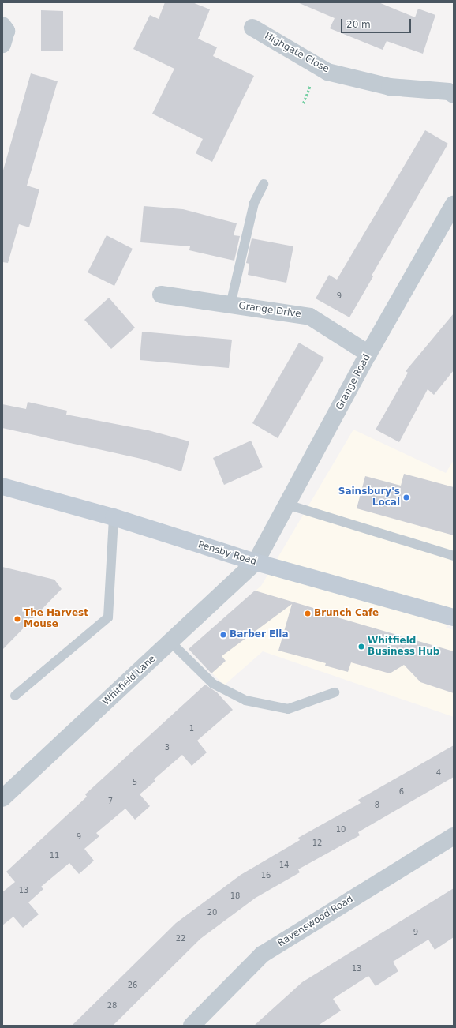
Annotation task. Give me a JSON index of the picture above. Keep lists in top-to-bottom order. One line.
{"streets":{"main road":["Pensby Road"],"street":["Highgate Close","Grange Drive","Grange Road","Whitfield Lane","Ravenswood Road"]},"crossings":[["Grange Drive","Grange Road"],["Grange Road","Pensby Road"],["Grange Road","Whitfield Lane"],["Pensby Road","Whitfield Lane"]],"places":["Sainsbury's Local","Brunch Cafe","The Harvest Mouse","Barber Ella","Whitfield Business Hub"],"house_numbers":["9","1","3","4","5","6","7","8","10","9","12","11","14","16","13","18","20","9","22","13","26","28"],"scale_bar":"20 m"}
